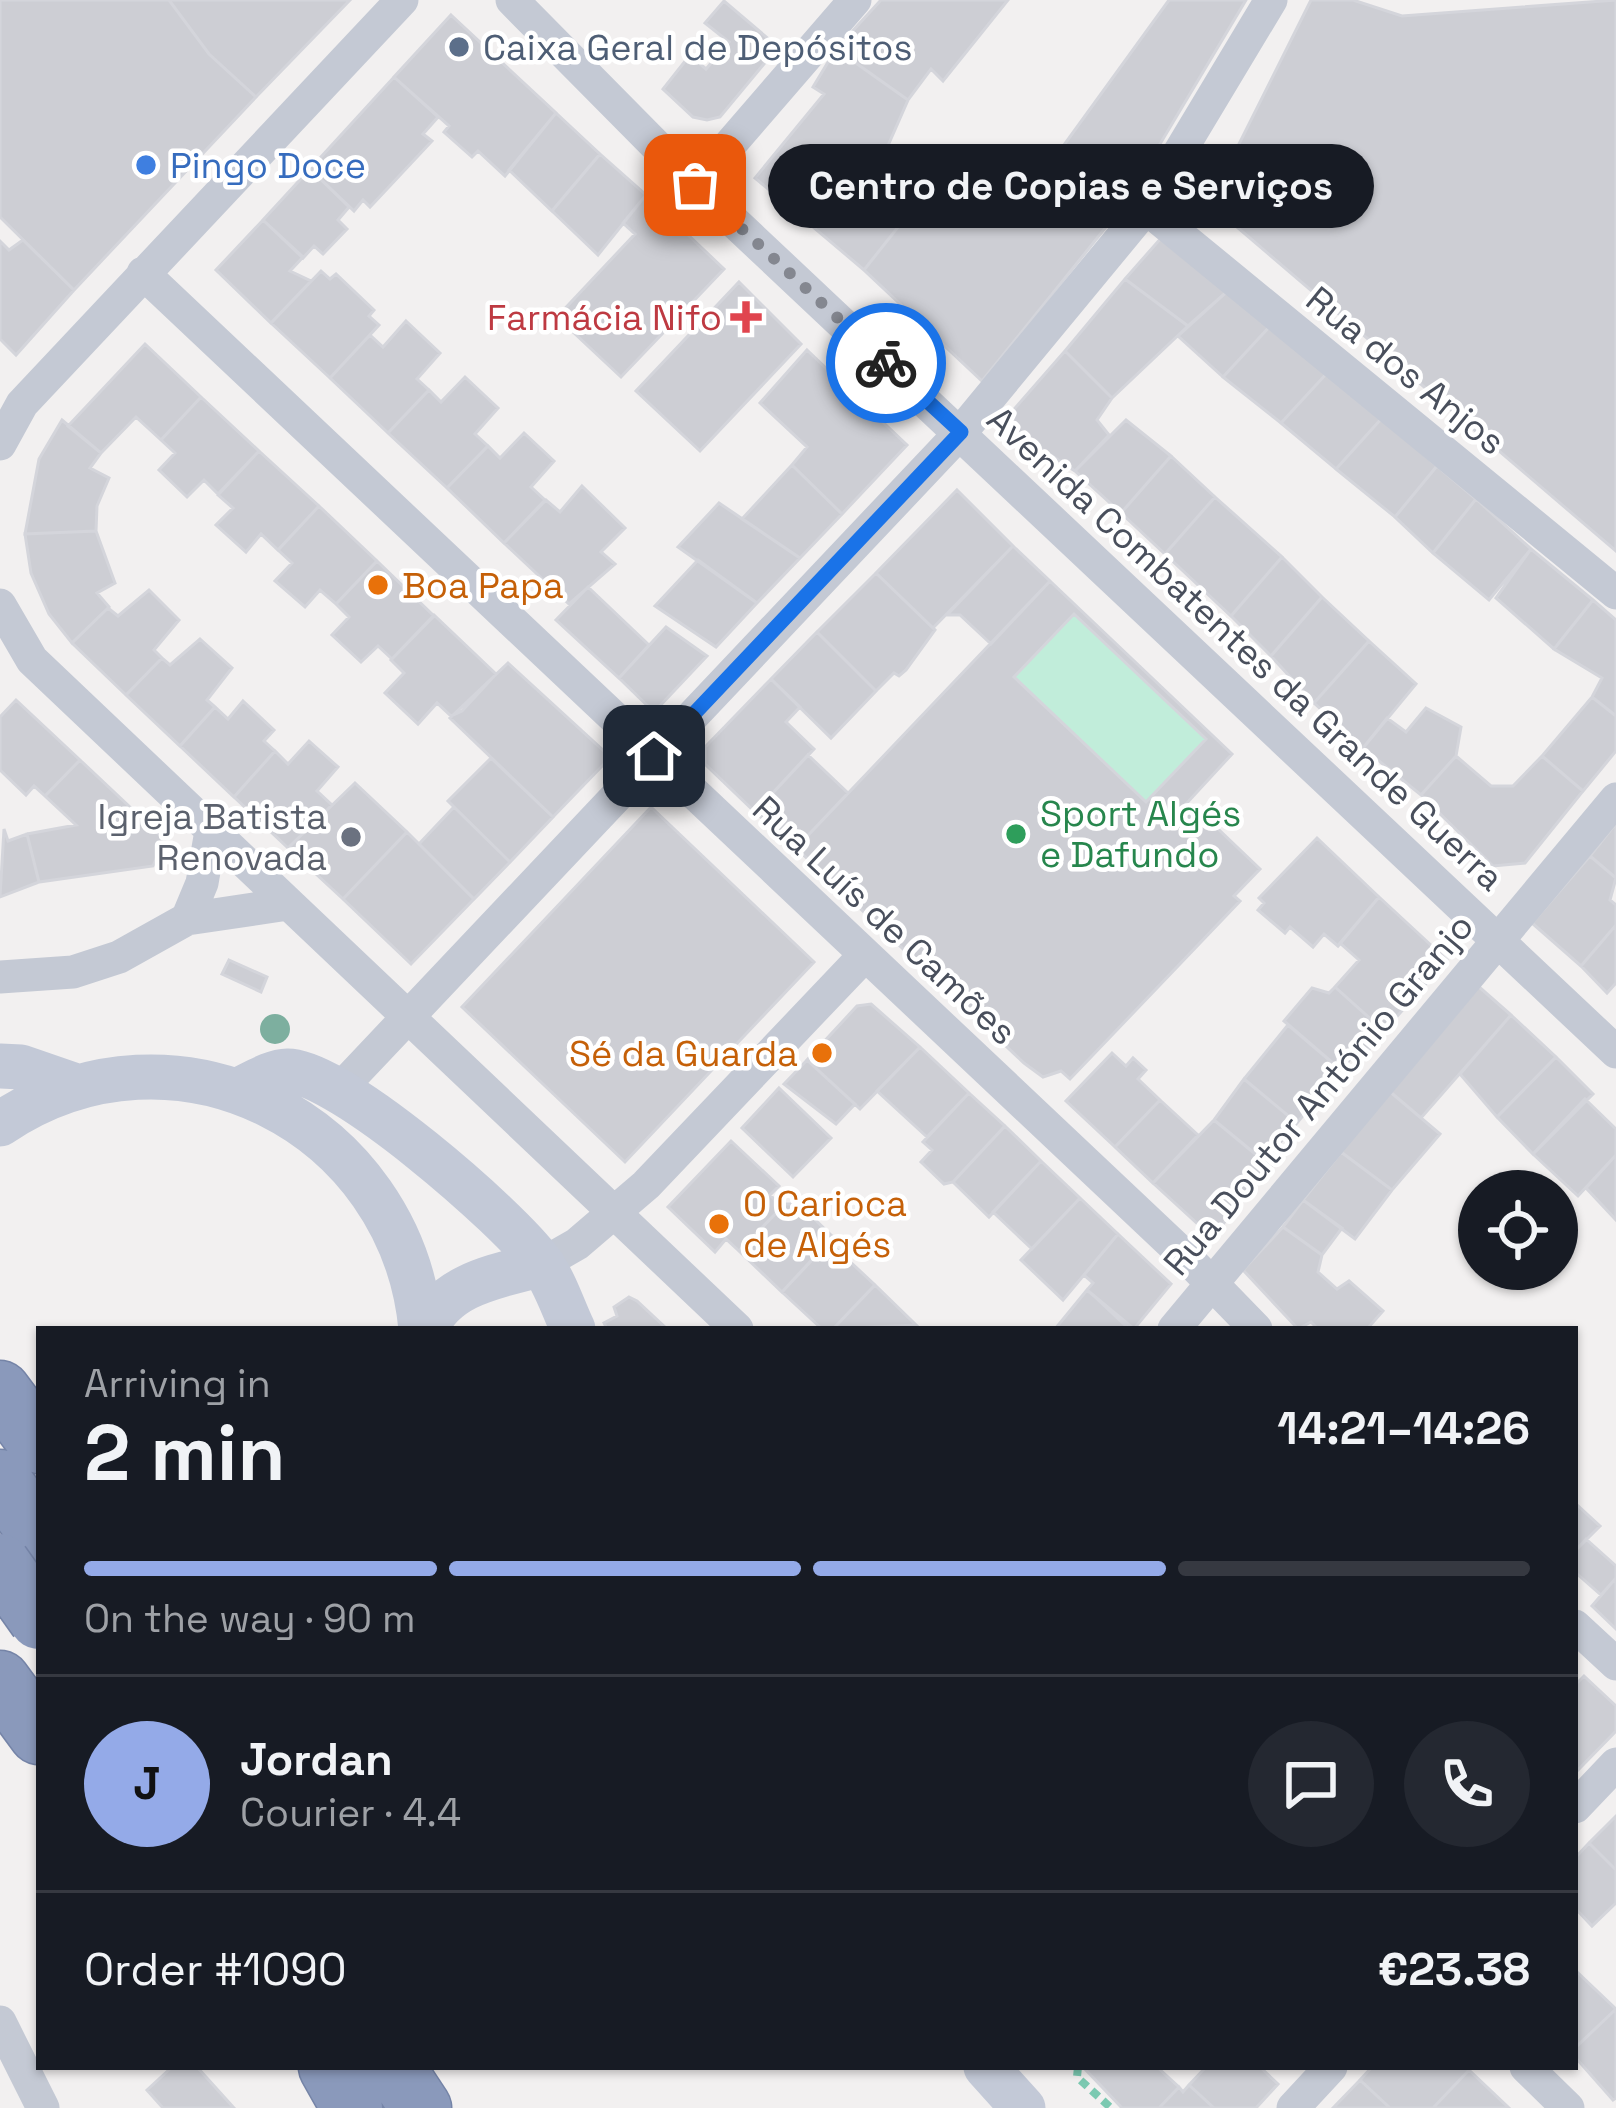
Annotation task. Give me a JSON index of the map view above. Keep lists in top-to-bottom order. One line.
{"streets":{"street":["Rua dos Anjos","Avenida Combatentes da Grande Guerra","Rua Luís de Camões","Rua Doutor António Granjo"]},"crossings":[["Avenida Combatentes da Grande Guerra","Rua Doutor António Granjo"],["Rua Luís de Camões","Rua Doutor António Granjo"]],"places":{"other":["Caixa Geral de Depósitos","Pingo Doce","Centro de Copias e Serviços","Boa Papa","Sport Algés e Dafundo","Igreja Batista Renovada","Sé da Guarda","O Carioca de Algés"],"health":["Farmácia Nifo"]},"page":{"bubble":"Centro de Copias e Serviços","heading":["2 min","Arriving in","14:21–14:26"],"panel":["Jordan","Courier · 4.4","Order #1090","€23.38"],"bar":"On the way · 90 m","round":"J"}}
